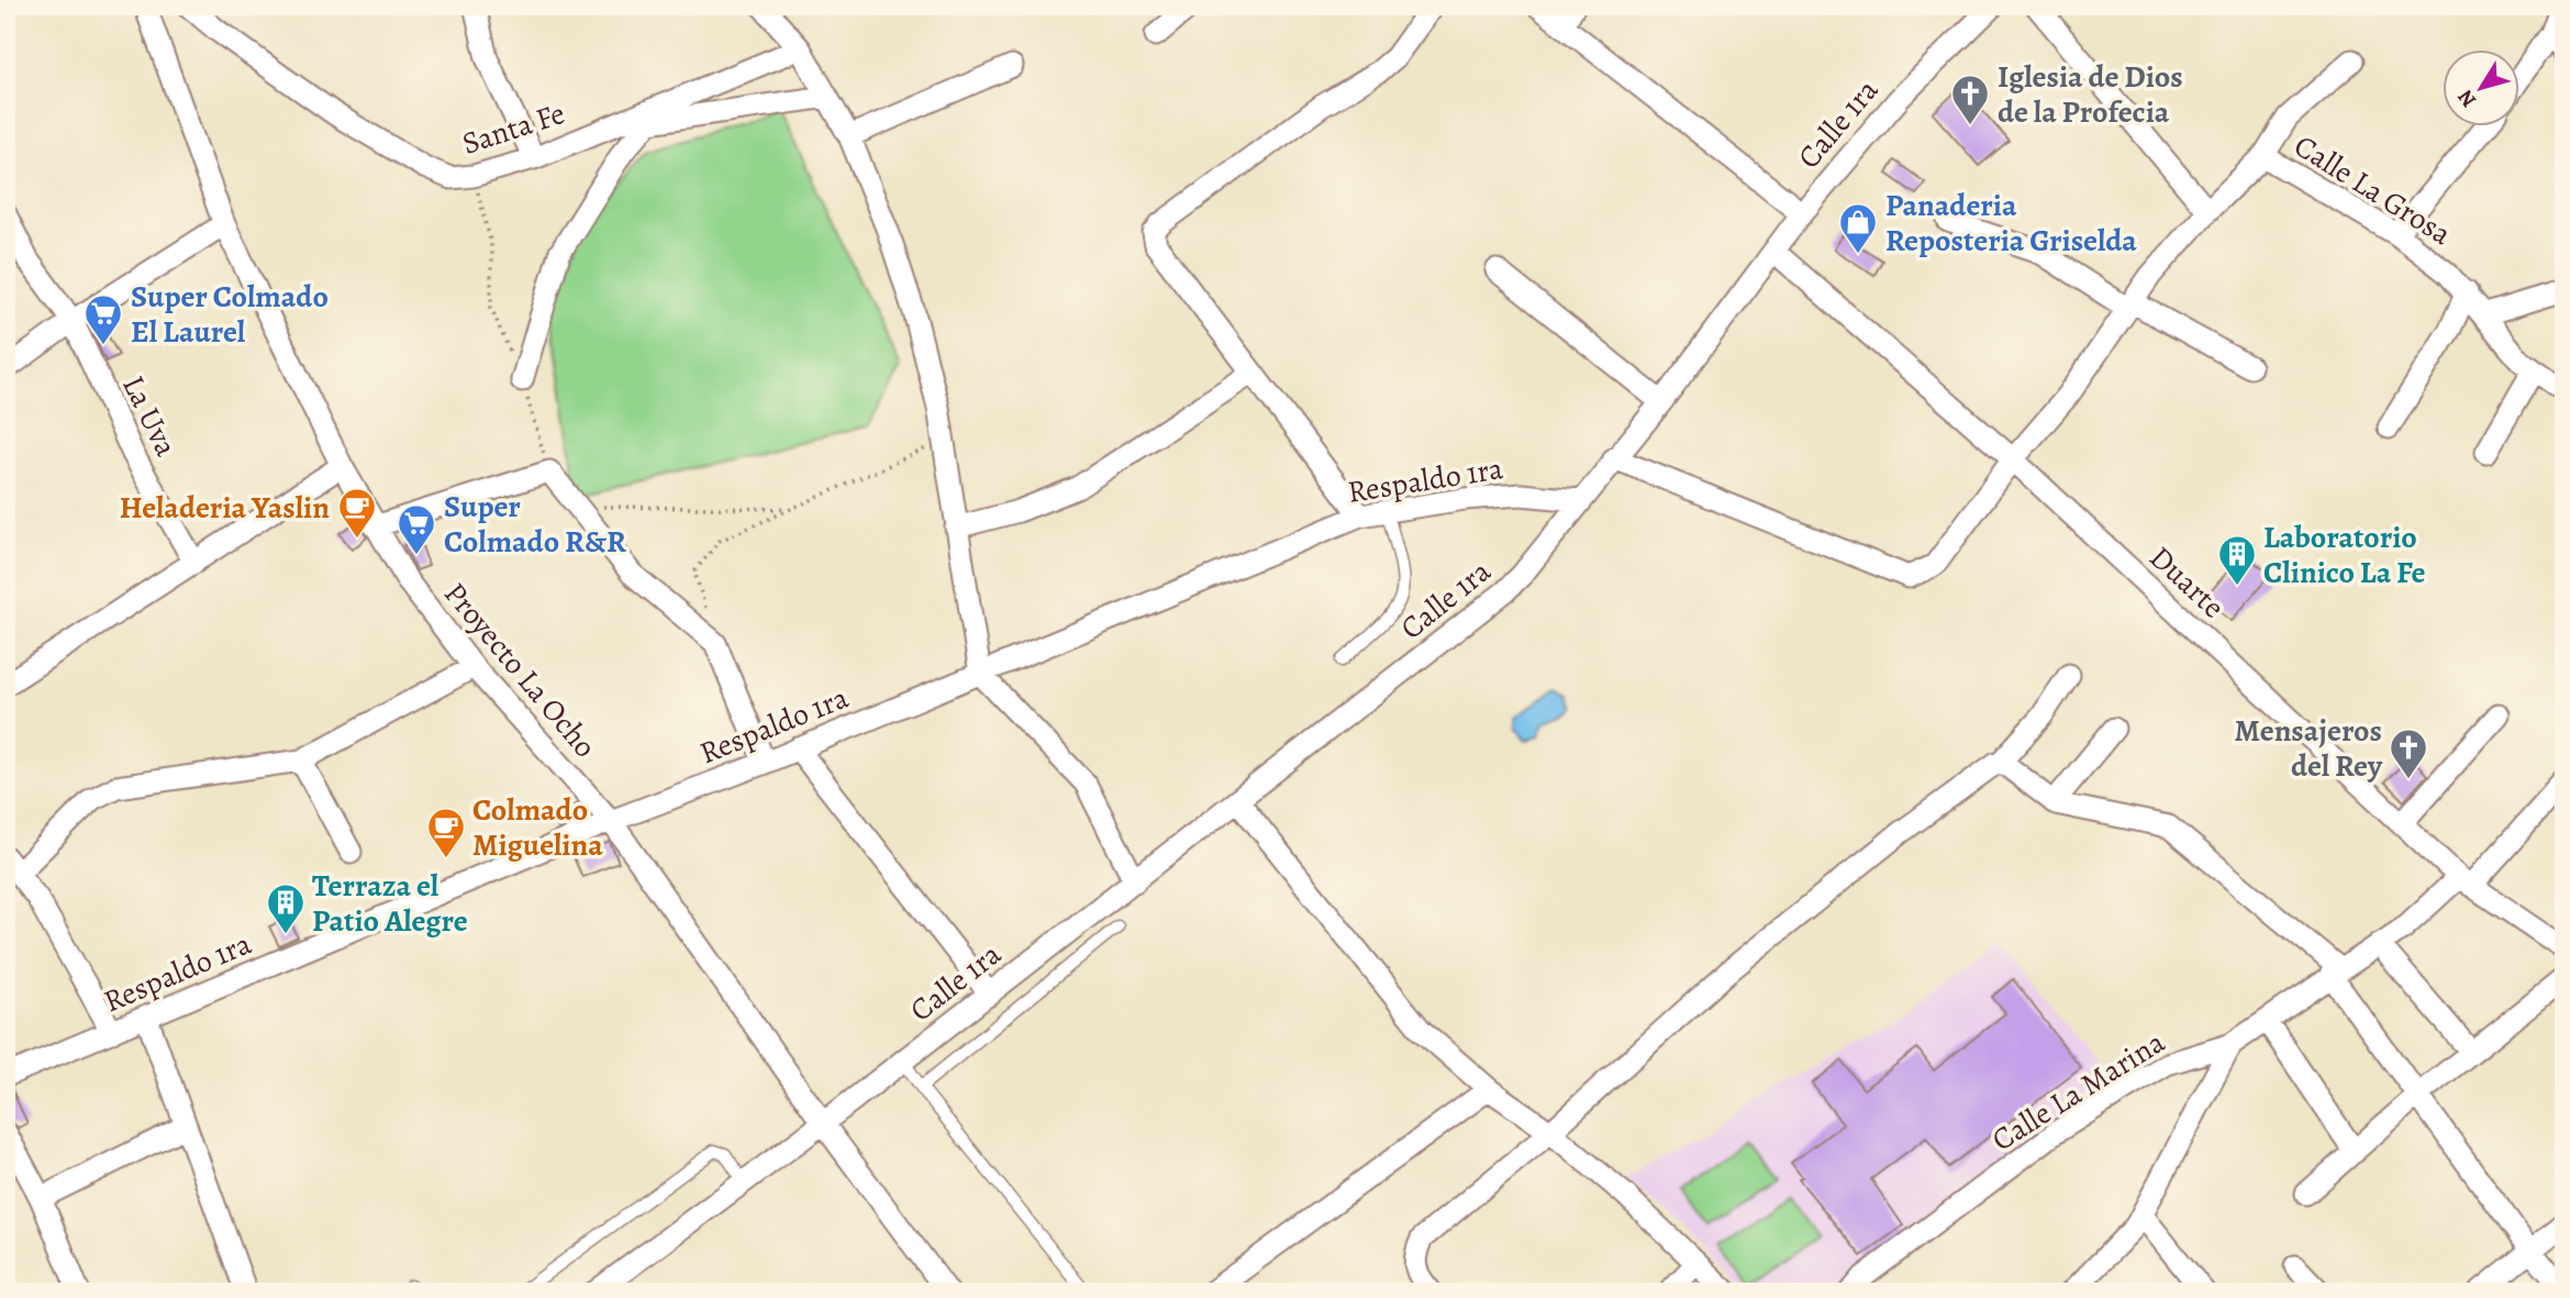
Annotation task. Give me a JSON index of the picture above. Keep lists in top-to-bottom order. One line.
{"streets":{"street":["Calle 1ra","Santa Fe","Calle La Grosa","La Uva","Respaldo 1ra","Duarte","Proyecto La Ocho","Calle La Marina"]},"crossings":[["Calle 1ra","Calle La Grosa"],["Calle 1ra","Respaldo 1ra"],["Calle 1ra","Duarte"],["Calle 1ra","Proyecto La Ocho"],["Calle La Grosa","Duarte"],["Respaldo 1ra","Proyecto La Ocho"],["Duarte","Calle La Marina"]],"places":{"church":["Iglesia de Dios de la Profecia","Mensajeros del Rey"],"shop":["Panaderia Reposteria Griselda"],"supermarket":["Super Colmado El Laurel","Super Colmado R&R"],"cafe":["Heladeria Yaslin","Colmado Miguelina"],"building":["Laboratorio Clinico La Fe","Terraza el Patio Alegre"]},"north":"bottom left"}
